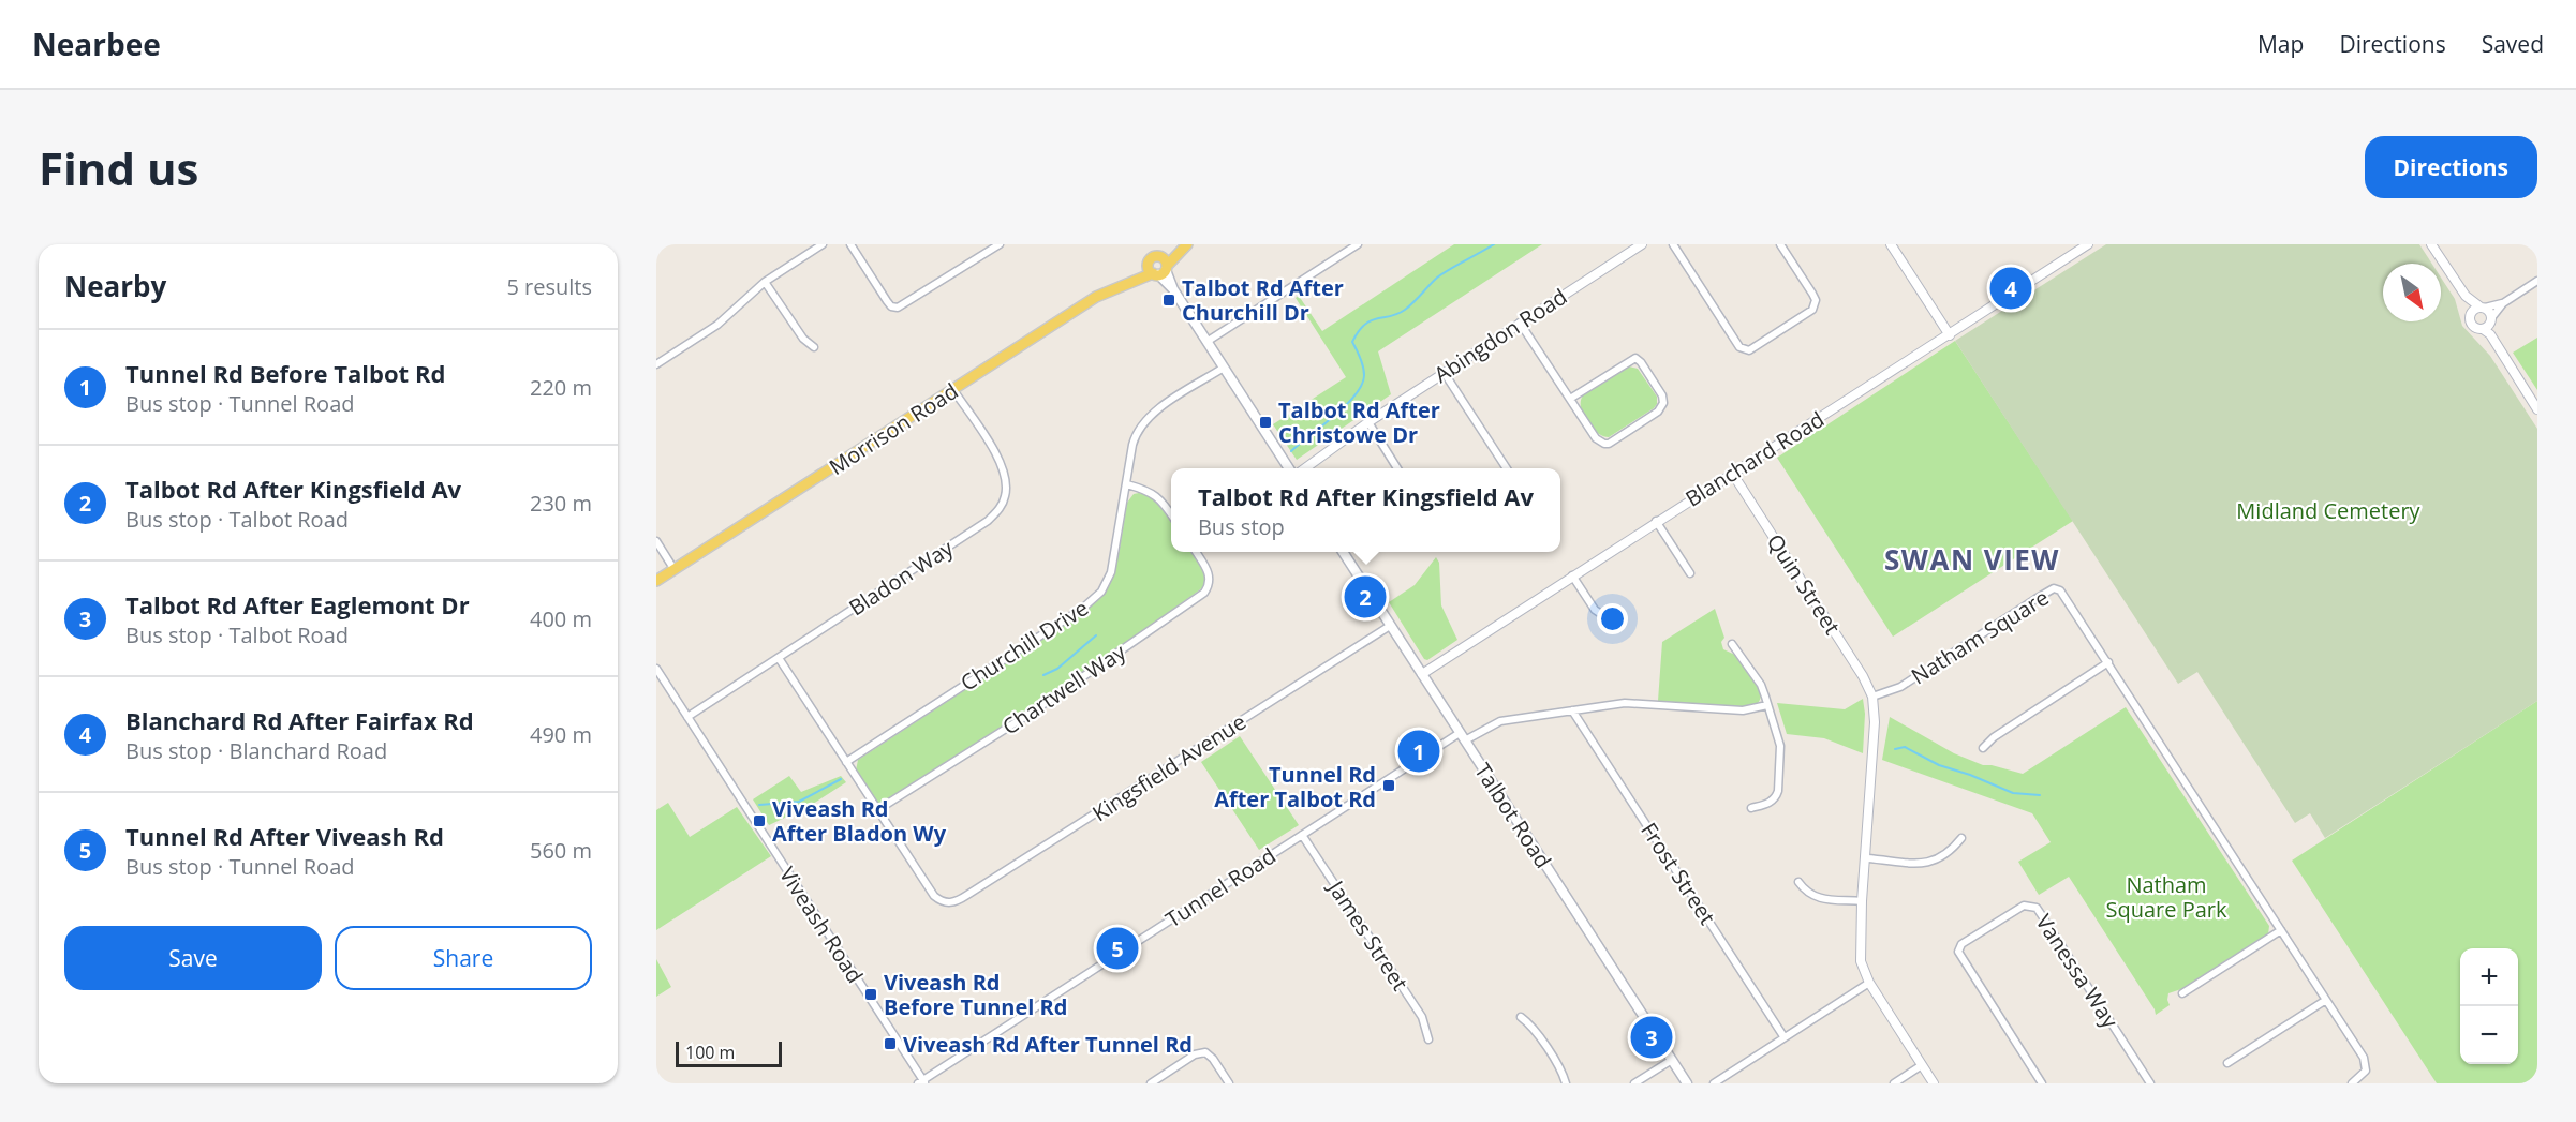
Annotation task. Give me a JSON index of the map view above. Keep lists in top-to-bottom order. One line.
{"streets":{"main road":["Morrison Road","Talbot Road"],"street":["Abingdon Road","Blanchard Road","Bladon Way","Quin Street","Natham Square","Churchill Drive","Chartwell Way","Kingsfield Avenue","Frost Street","Tunnel Road","Viveash Road","James Street","Vanessa Way"]},"crossings":[["Morrison Road","Bladon Way"],["Blanchard Road","Quin Street"],["Blanchard Road","Talbot Road"],["Bladon Way","Viveash Road"],["Quin Street","Natham Square"],["Chartwell Way","Kingsfield Avenue"],["Kingsfield Avenue","Talbot Road"],["Talbot Road","Tunnel Road"],["Frost Street","Tunnel Road"],["Tunnel Road","Viveash Road"],["Tunnel Road","James Street"]],"districts":["SWAN VIEW"],"parks":["Midland Cemetery","Natham Square Park"],"places":{"transit":["Talbot Rd After Churchill Dr","Talbot Rd After Christowe Dr","Tunnel Rd After Talbot Rd","Viveash Rd After Bladon Wy","Viveash Rd Before Tunnel Rd","Viveash Rd After Tunnel Rd"]},"scale_bar":"100 m","north":"bottom right","page":{"header":"Nearbee","nav":["Map","Directions","Saved"],"buttons":["Directions",["Save","Share"]],"title":"Find us","heading":["Nearby","5 results"],"pins":["4","2","1","5","3"],"list":[{"mark":"1","name":"Tunnel Rd Before Talbot Rd","note":"Bus stop · Tunnel Road","value":"220 m"},{"mark":"2","name":"Talbot Rd After Kingsfield Av","note":"Bus stop · Talbot Road","value":"230 m"},{"mark":"3","name":"Talbot Rd After Eaglemont Dr","note":"Bus stop · Talbot Road","value":"400 m"},{"mark":"4","name":"Blanchard Rd After Fairfax Rd","note":"Bus stop · Blanchard Road","value":"490 m"},{"mark":"5","name":"Tunnel Rd After Viveash Rd","note":"Bus stop · Tunnel Road","value":"560 m"}],"popup":["Talbot Rd After Kingsfield Av","Bus stop"],"map_buttons":["+","−"],"scale":"100 m"}}
